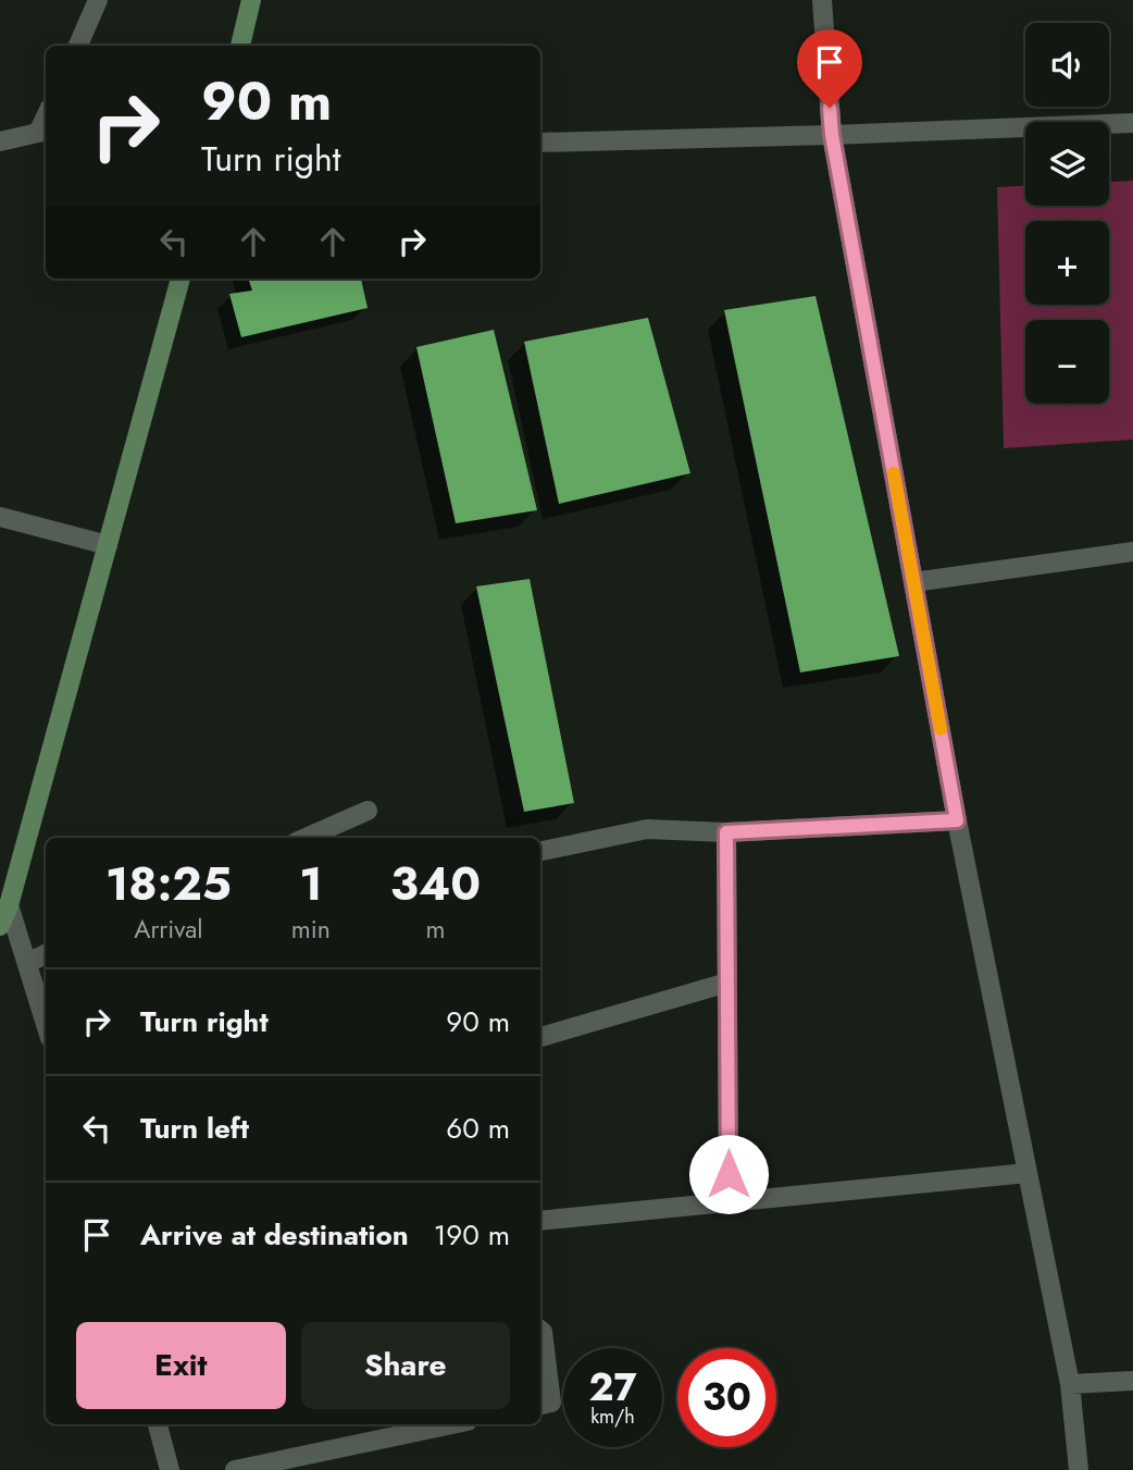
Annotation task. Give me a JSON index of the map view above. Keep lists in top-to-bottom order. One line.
{"page":{"map_buttons":["+","−"],"turn":["90 m","Turn right"],"eta":["18:25","Arrival","1","min","340","m"],"list":[{"name":"Turn right","value":"90 m"},{"name":"Turn left","value":"60 m"},{"name":"Arrive at destination","value":"190 m"}],"buttons":["Exit","Share"],"speed":"27 km/h","limit":"30"}}
